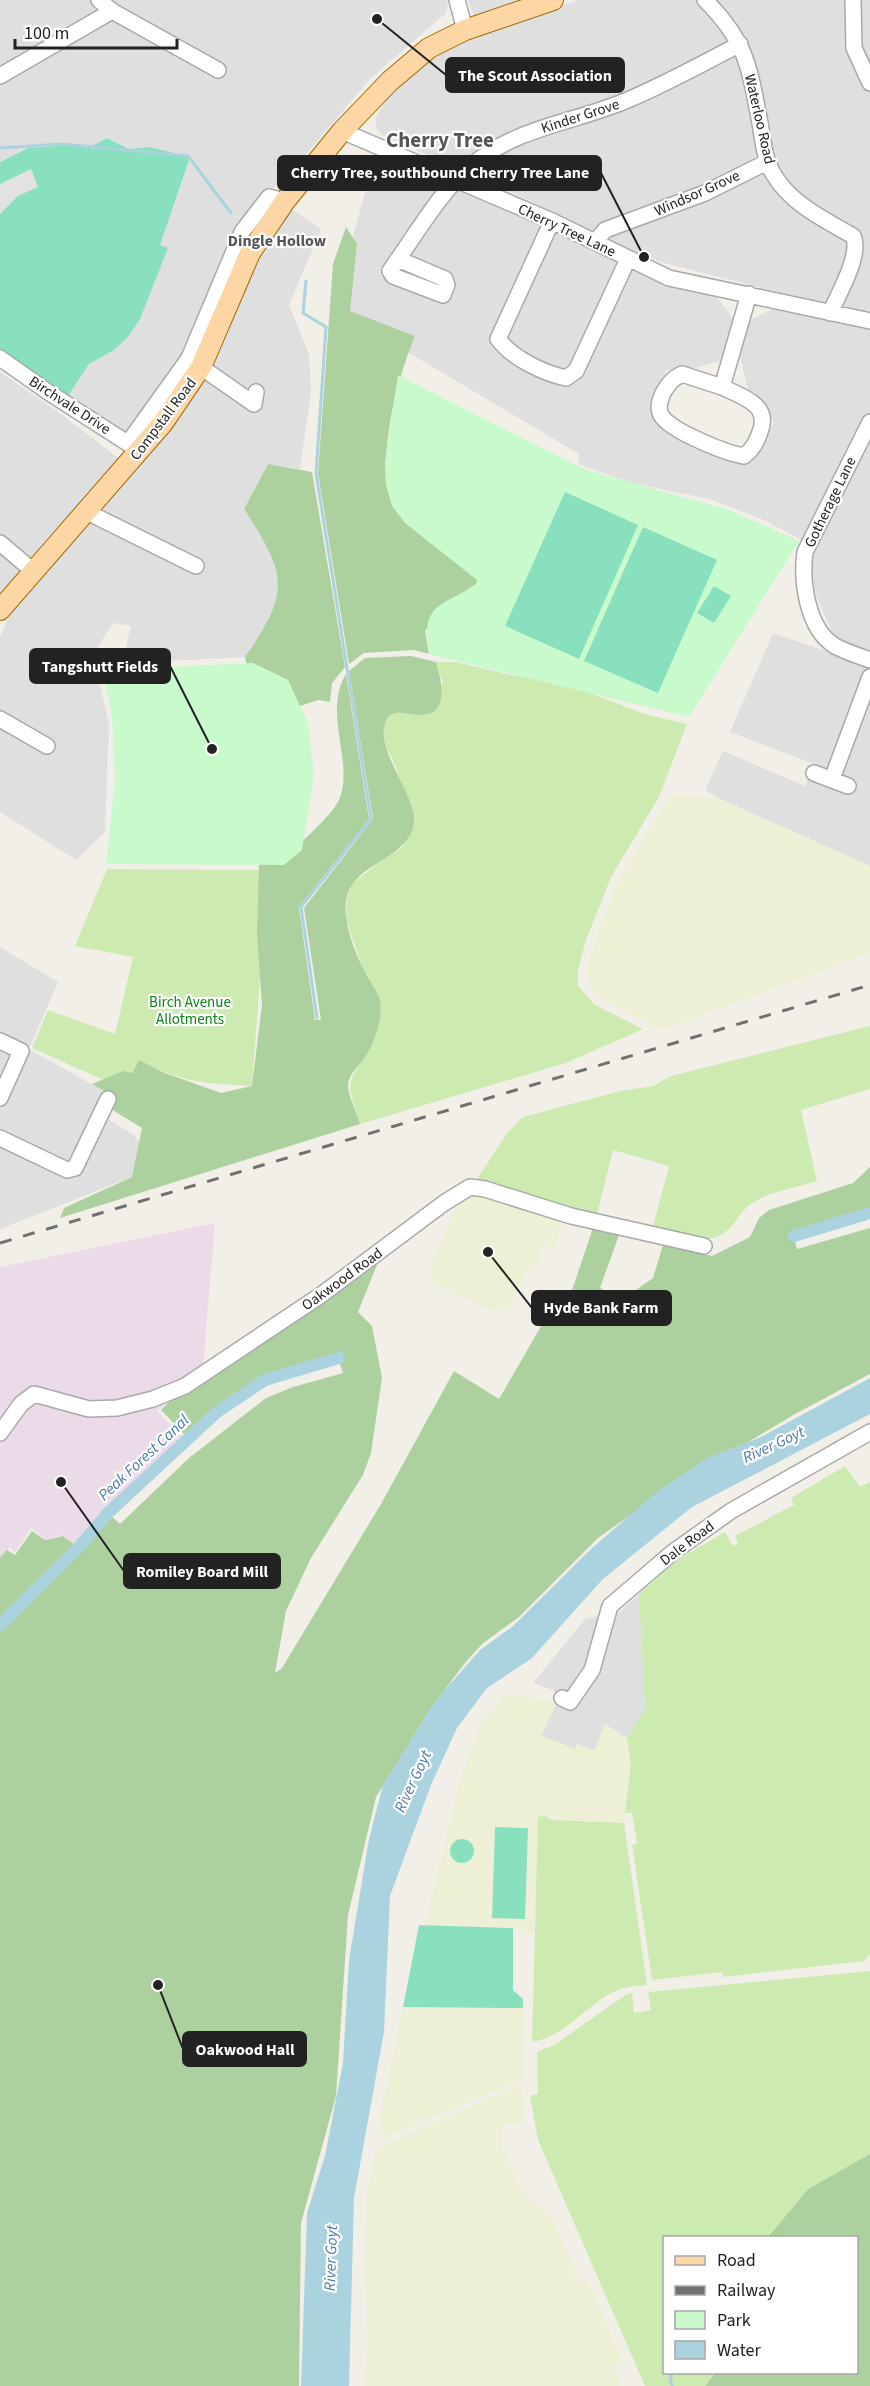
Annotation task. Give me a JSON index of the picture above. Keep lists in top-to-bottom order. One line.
{"streets":{"main road":["Compstall Road"],"street":["Kinder Grove","Waterloo Road","Windsor Grove","Cherry Tree Lane","Birchvale Drive","Gotherage Lane","Oakwood Road","Dale Road"]},"crossings":[["Kinder Grove","Waterloo Road"],["Kinder Grove","Cherry Tree Lane"],["Waterloo Road","Windsor Grove"],["Waterloo Road","Cherry Tree Lane"],["Windsor Grove","Cherry Tree Lane"],["Cherry Tree Lane","Compstall Road"],["Birchvale Drive","Compstall Road"]],"districts":["Cherry Tree","Dingle Hollow"],"water":["River Goyt","Peak Forest Canal"],"parks":["Birch Avenue Allotments"],"places":["The Scout Association","Cherry Tree, southbound Cherry Tree Lane","Tangshutt Fields","Hyde Bank Farm","Romiley Board Mill","Oakwood Hall"],"legend":["Road","Railway","Park","Water"],"scale_bar":"100 m"}
